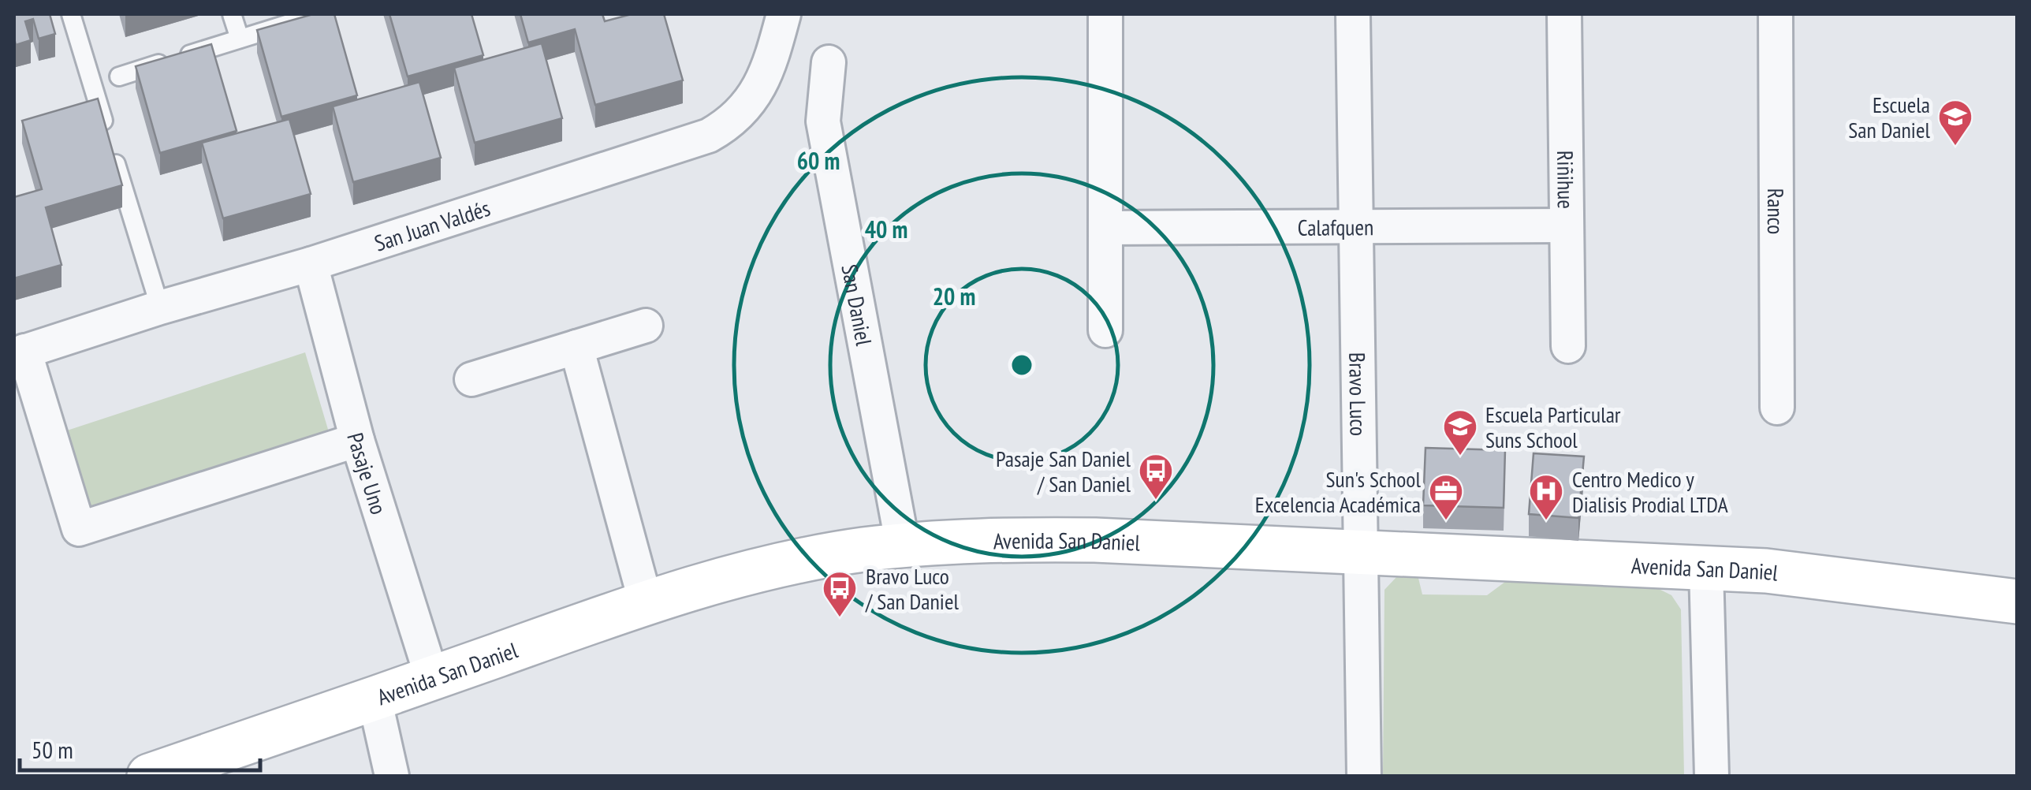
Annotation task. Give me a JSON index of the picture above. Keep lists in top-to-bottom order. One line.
{"streets":{"street":["Riñihue","Ranco","San Juan Valdés","Calafquen","San Daniel","Bravo Luco","Pasaje Uno","Avenida San Daniel"]},"crossings":[["Riñihue","Calafquen"],["San Juan Valdés","Pasaje Uno"],["Calafquen","Bravo Luco"],["San Daniel","Avenida San Daniel"],["Bravo Luco","Avenida San Daniel"],["Pasaje Uno","Avenida San Daniel"]],"places":{"school or university":["Escuela San Daniel","Escuela Particular Suns School"],"bus stop":["Pasaje San Daniel / San Daniel","Bravo Luco / San Daniel"],"office":["Sun's School Excelencia Académica"],"hospital":["Centro Medico y Dialisis Prodial LTDA"]},"scale_bar":"50 m","rings":["60 m","40 m","20 m"]}
